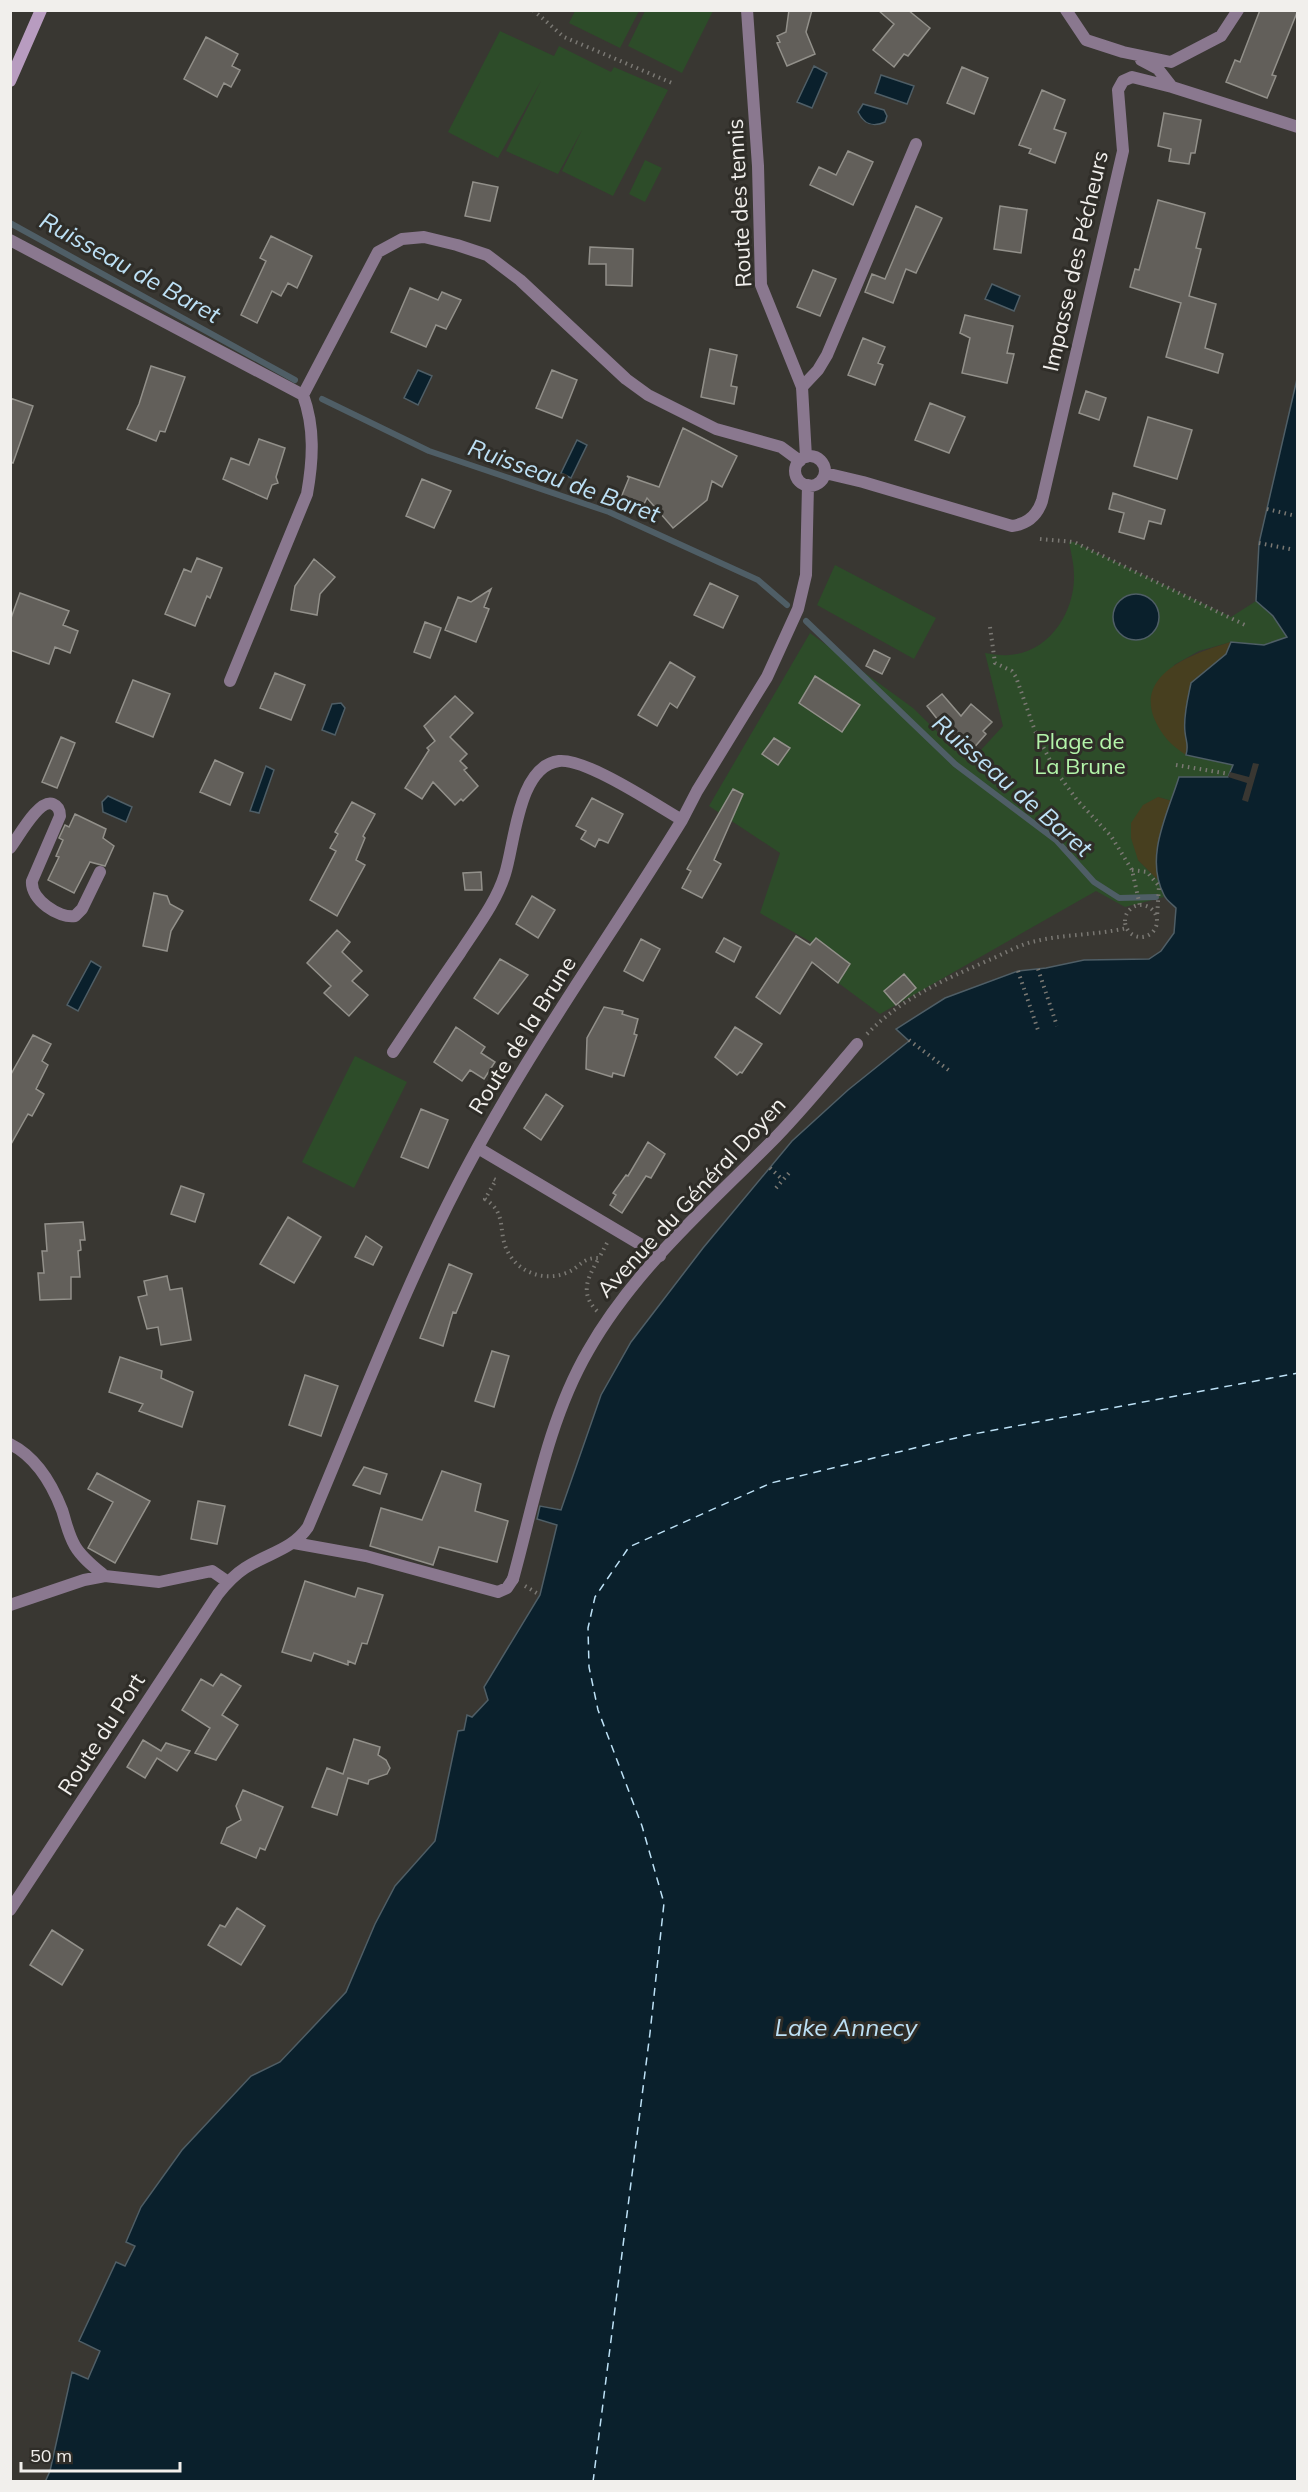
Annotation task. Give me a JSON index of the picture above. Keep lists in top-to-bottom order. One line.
{"streets":{"street":["Route des tennis","Impasse des Pécheurs","Route de la Brune","Avenue du Général Doyen","Route du Port"]},"crossings":[["Route des tennis","Impasse des Pécheurs"],["Route des tennis","Route de la Brune"],["Impasse des Pécheurs","Route de la Brune"],["Route de la Brune","Avenue du Général Doyen"],["Route de la Brune","Route du Port"]],"water":["Ruisseau de Baret","Lake Annecy"],"parks":["Plage de La Brune"],"scale_bar":"50 m"}
